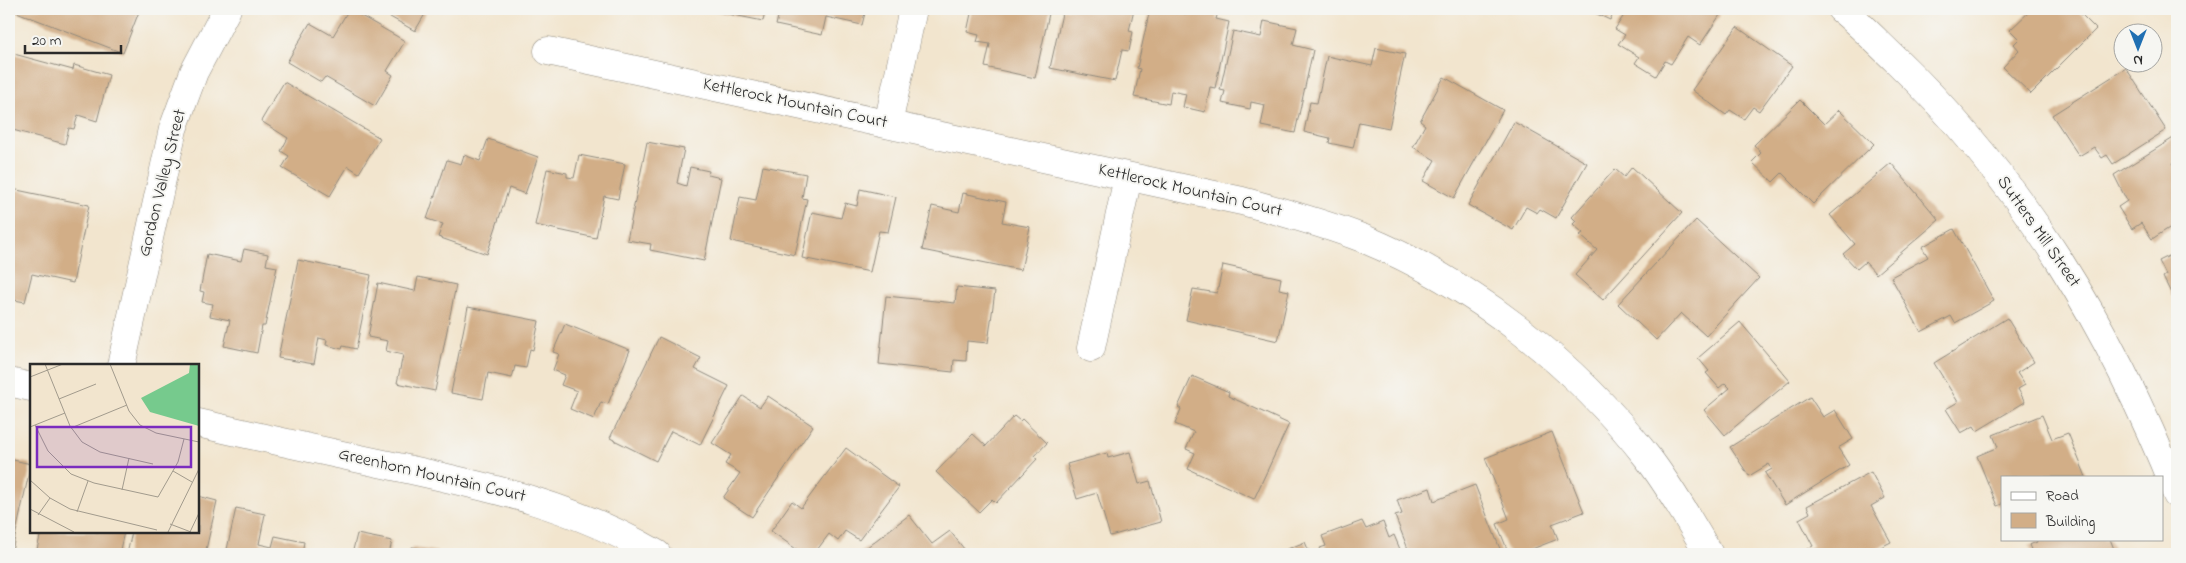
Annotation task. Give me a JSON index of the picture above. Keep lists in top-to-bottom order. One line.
{"streets":{"street":["Kettlerock Mountain Court","Gordon Valley Street","Sutters Mill Street","Greenhorn Mountain Court"]},"legend":["Road","Building"],"scale_bar":"20 m","north":"bottom"}
